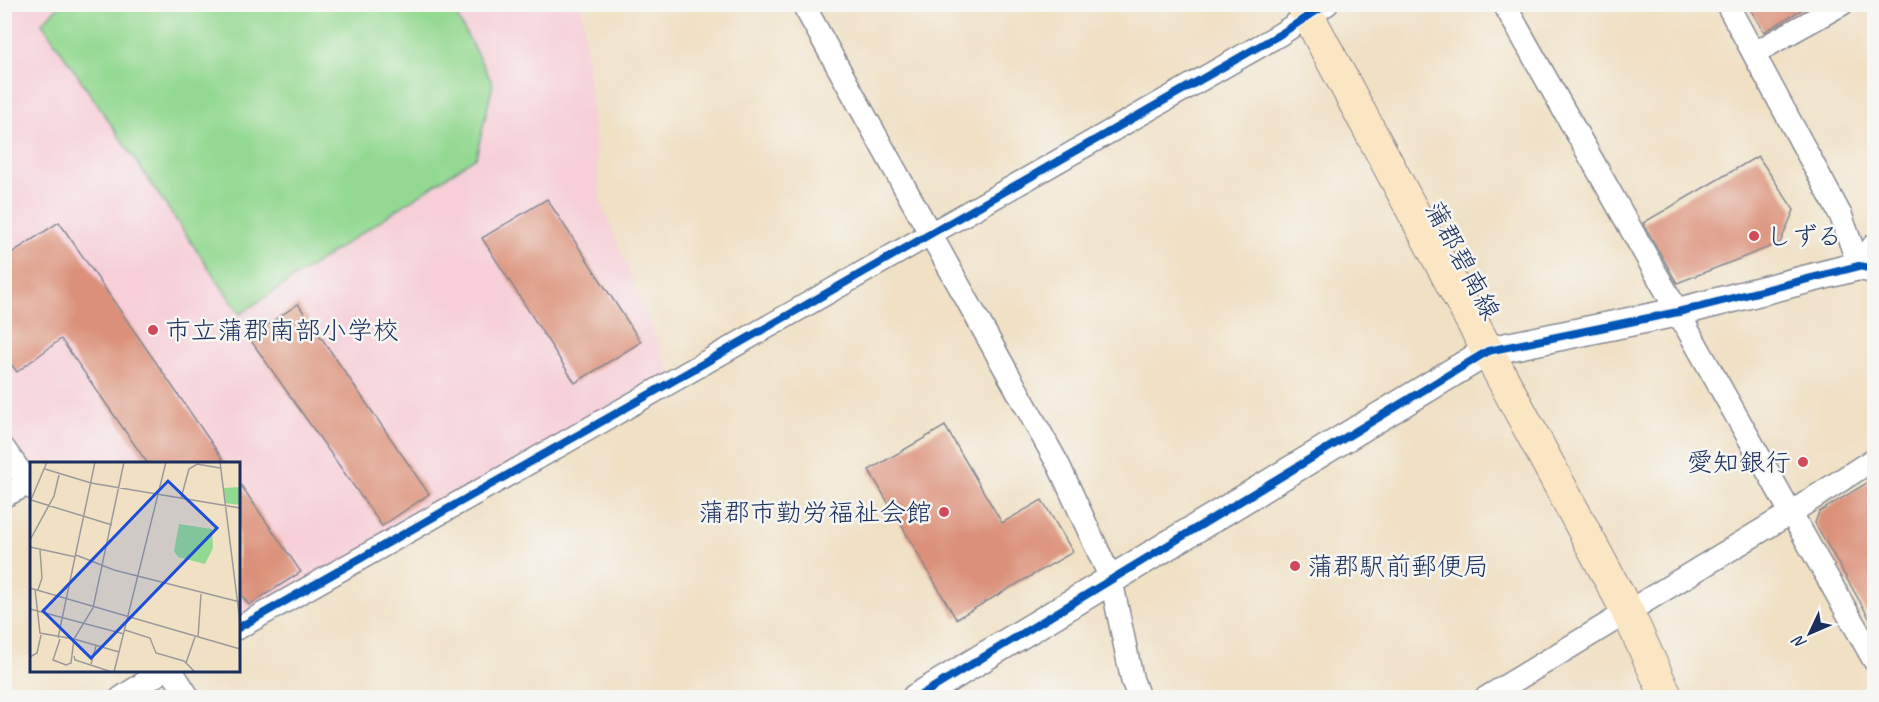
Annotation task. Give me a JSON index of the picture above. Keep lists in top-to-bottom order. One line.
{"streets":{"main road":["蒲郡碧南線"]},"places":["しずる","市立蒲郡南部小学校","愛知銀行","蒲郡市勤労福祉会館","蒲郡駅前郵便局"],"north":"bottom left"}
